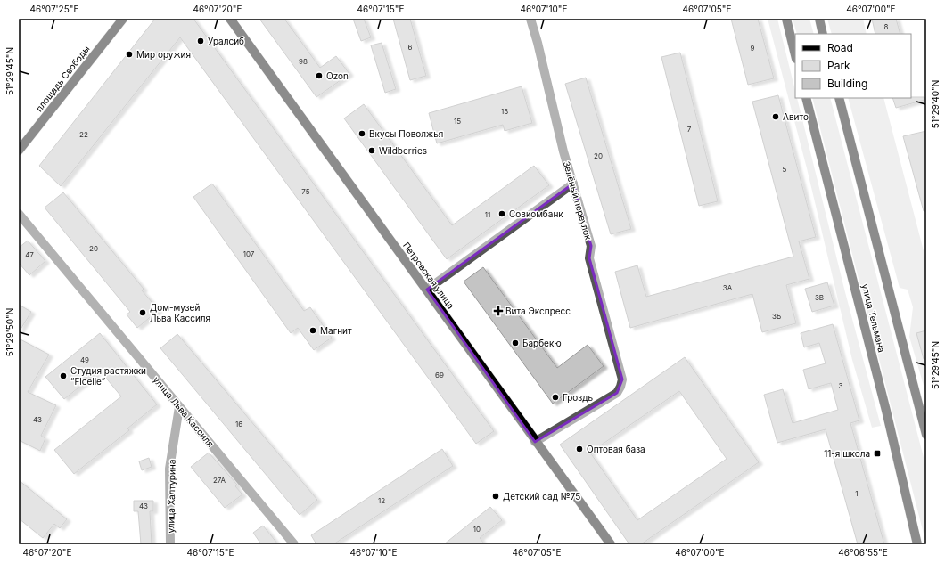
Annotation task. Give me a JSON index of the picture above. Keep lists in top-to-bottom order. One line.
{"streets":{"main road":["площадь Свободы","Петровская улица","улица Тельмана"],"street":["Зелёный переулок","улица Льва Кассиля","улица Халтурина"]},"crossings":[["Зелёный переулок","Петровская улица"],["улица Льва Кассиля","улица Халтурина"]],"places":{"other":["Уралсиб","Мир оружия","Ozon","Авито","Вкусы Поволжья","Wildberries","Совкомбанк","Дом-музей Льва Кассиля","Магнит","Барбекю","Студия растяжки “Ficelle”","Гроздь","Оптовая база","Детский сад №75"],"health":["Вита Экспресс"],"transit":["11-я школа"]},"house_numbers":["8","6","9","98","13","15","7","22","20","5","75","11","20","107","47","3А","3В","3Б","49","69","3","43","16","27А","1","12","43","10"],"legend":["Road","Park","Building"],"coordinates":["46°07'25\"E","46°07'20\"E","46°07'15\"E","46°07'10\"E","46°07'05\"E","46°07'00\"E","51°29'45\"N","51°29'40\"N","51°29'50\"N","46°06'55\"E"]}
